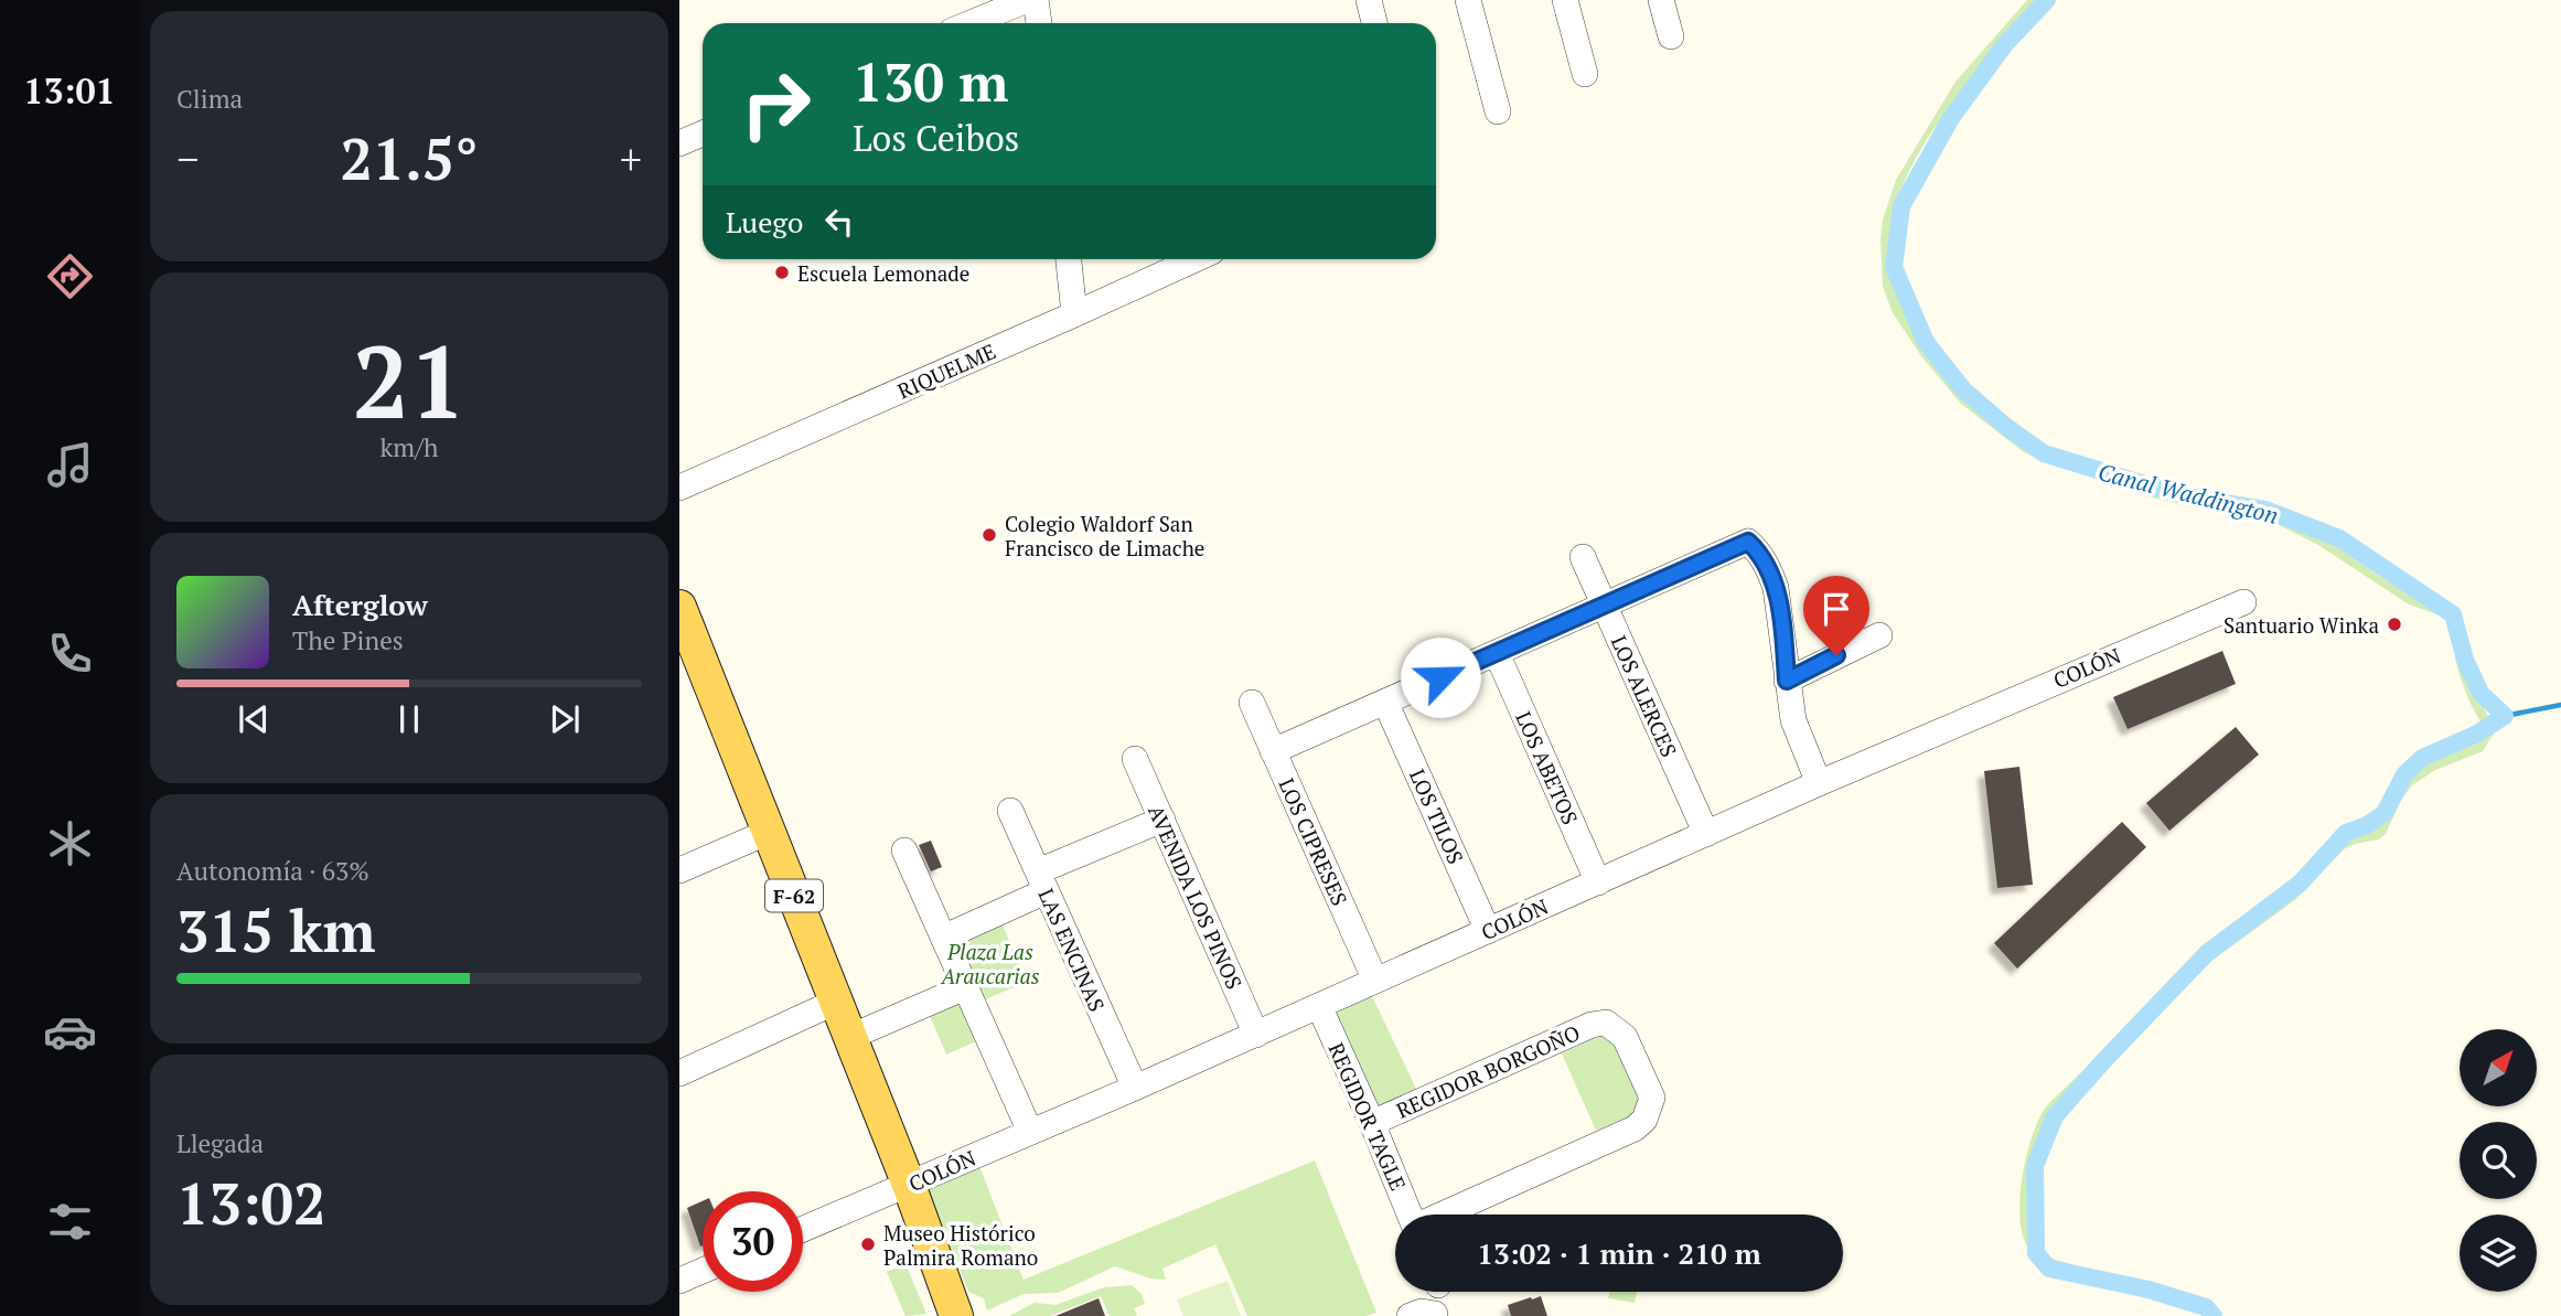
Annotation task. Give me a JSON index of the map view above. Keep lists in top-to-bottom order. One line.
{"streets":{"main road":["F-62"],"street":["RIQUELME","COLÓN","LOS ALERCES","LOS ABETOS","LOS TILOS","LOS CIPRESES","AVENIDA LOS PINOS","LAS ENCINAS","REGIDOR BORGOÑO","REGIDOR TAGLE"]},"crossings":[["COLÓN","LOS ALERCES"],["COLÓN","LOS ABETOS"],["COLÓN","LOS TILOS"],["COLÓN","LOS CIPRESES"],["COLÓN","F-62"],["COLÓN","AVENIDA LOS PINOS"],["COLÓN","LAS ENCINAS"],["COLÓN","REGIDOR TAGLE"],["REGIDOR BORGOÑO","REGIDOR TAGLE"]],"water":["Canal Waddington"],"parks":["Plaza Las Araucarias"],"places":["Escuela Lemonade","Colegio Waldorf San Francisco de Limache","Santuario Winka","Museo Histórico Palmira Romano"],"north":"top right","page":{"tabs":"13:01","tile":["Clima",["21","km/h"],["Autonomía · 63%","315 km"],["Llegada","13:02"]],"turn":["130 m","Los Ceibos"],"heat":["−","21.5°","+"],"then":"Luego","song":["Afterglow","The Pines"],"limit":"30","trip":"13:02 · 1 min · 210 m"}}
